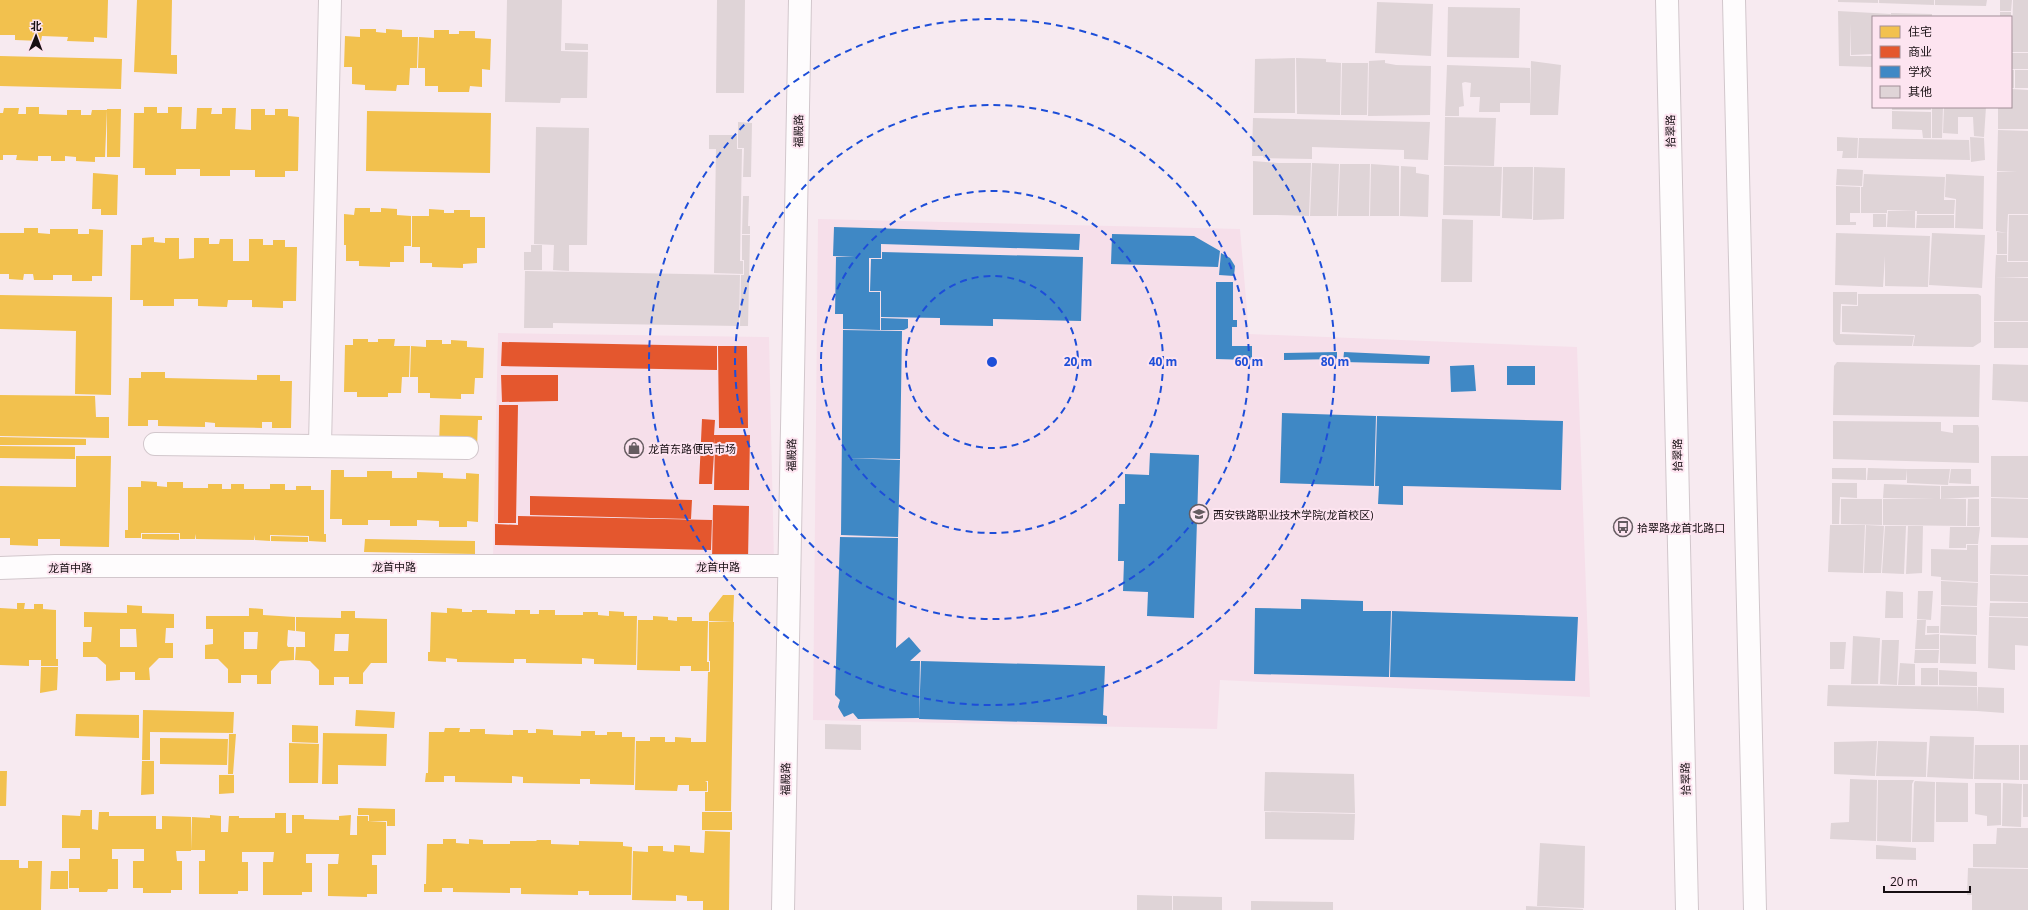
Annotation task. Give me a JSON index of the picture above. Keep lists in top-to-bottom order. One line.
{"streets":{"street":["福殿路","拾翠路","龙首中路"]},"crossings":[["福殿路","龙首中路"]],"places":{"shop":["龙首东路便民市场"],"school or university":["西安铁路职业技术学院(龙首校区)"],"bus stop":["拾翠路龙首北路口"]},"legend":["住宅","商业","学校","其他"],"scale_bar":"20 m","north":"top","rings":["20 m","40 m","60 m","80 m"]}
